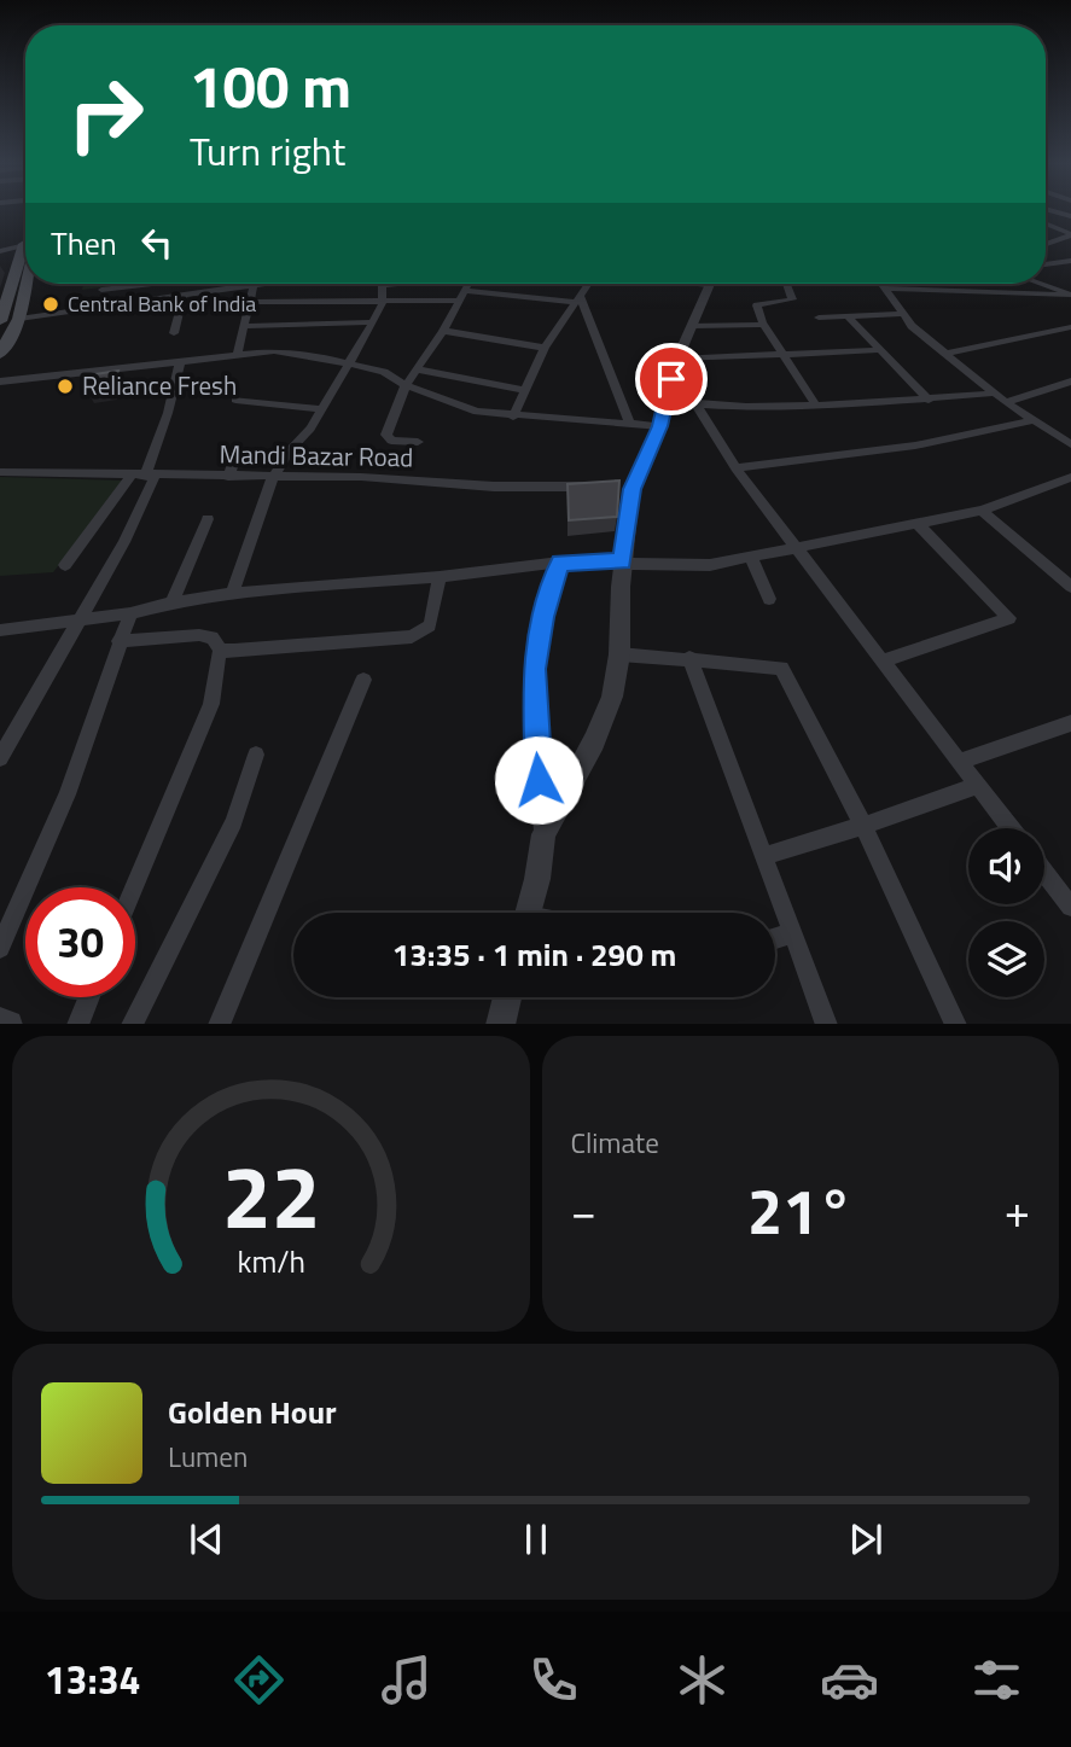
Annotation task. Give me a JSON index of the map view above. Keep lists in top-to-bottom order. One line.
{"streets":{"street":["Mandi Bazar Road"]},"places":["Central Bank of India","Reliance Fresh"],"page":{"turn":["100 m","Turn right"],"then":"Then","limit":"30","trip":"13:35 · 1 min · 290 m","tile":"Climate","heat":["−","21°","+"],"song":["Golden Hour","Lumen"],"tabs":"13:34","gauge":["22","km/h"]}}
